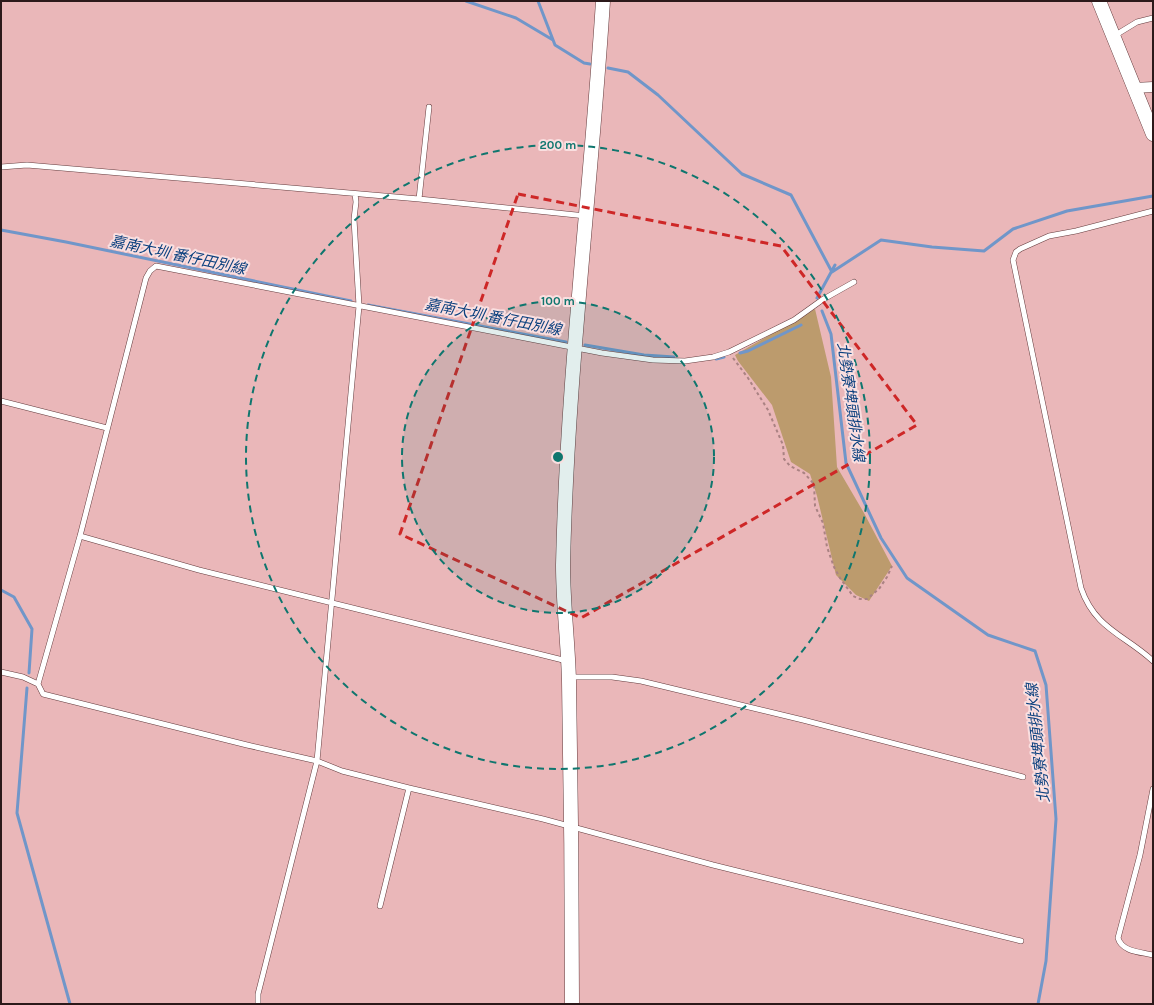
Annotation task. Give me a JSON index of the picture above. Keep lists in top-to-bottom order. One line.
{"water":["嘉南大圳 番仔田別線","北勢寮埤頭排水線"],"rings":["200 m","100 m"]}
